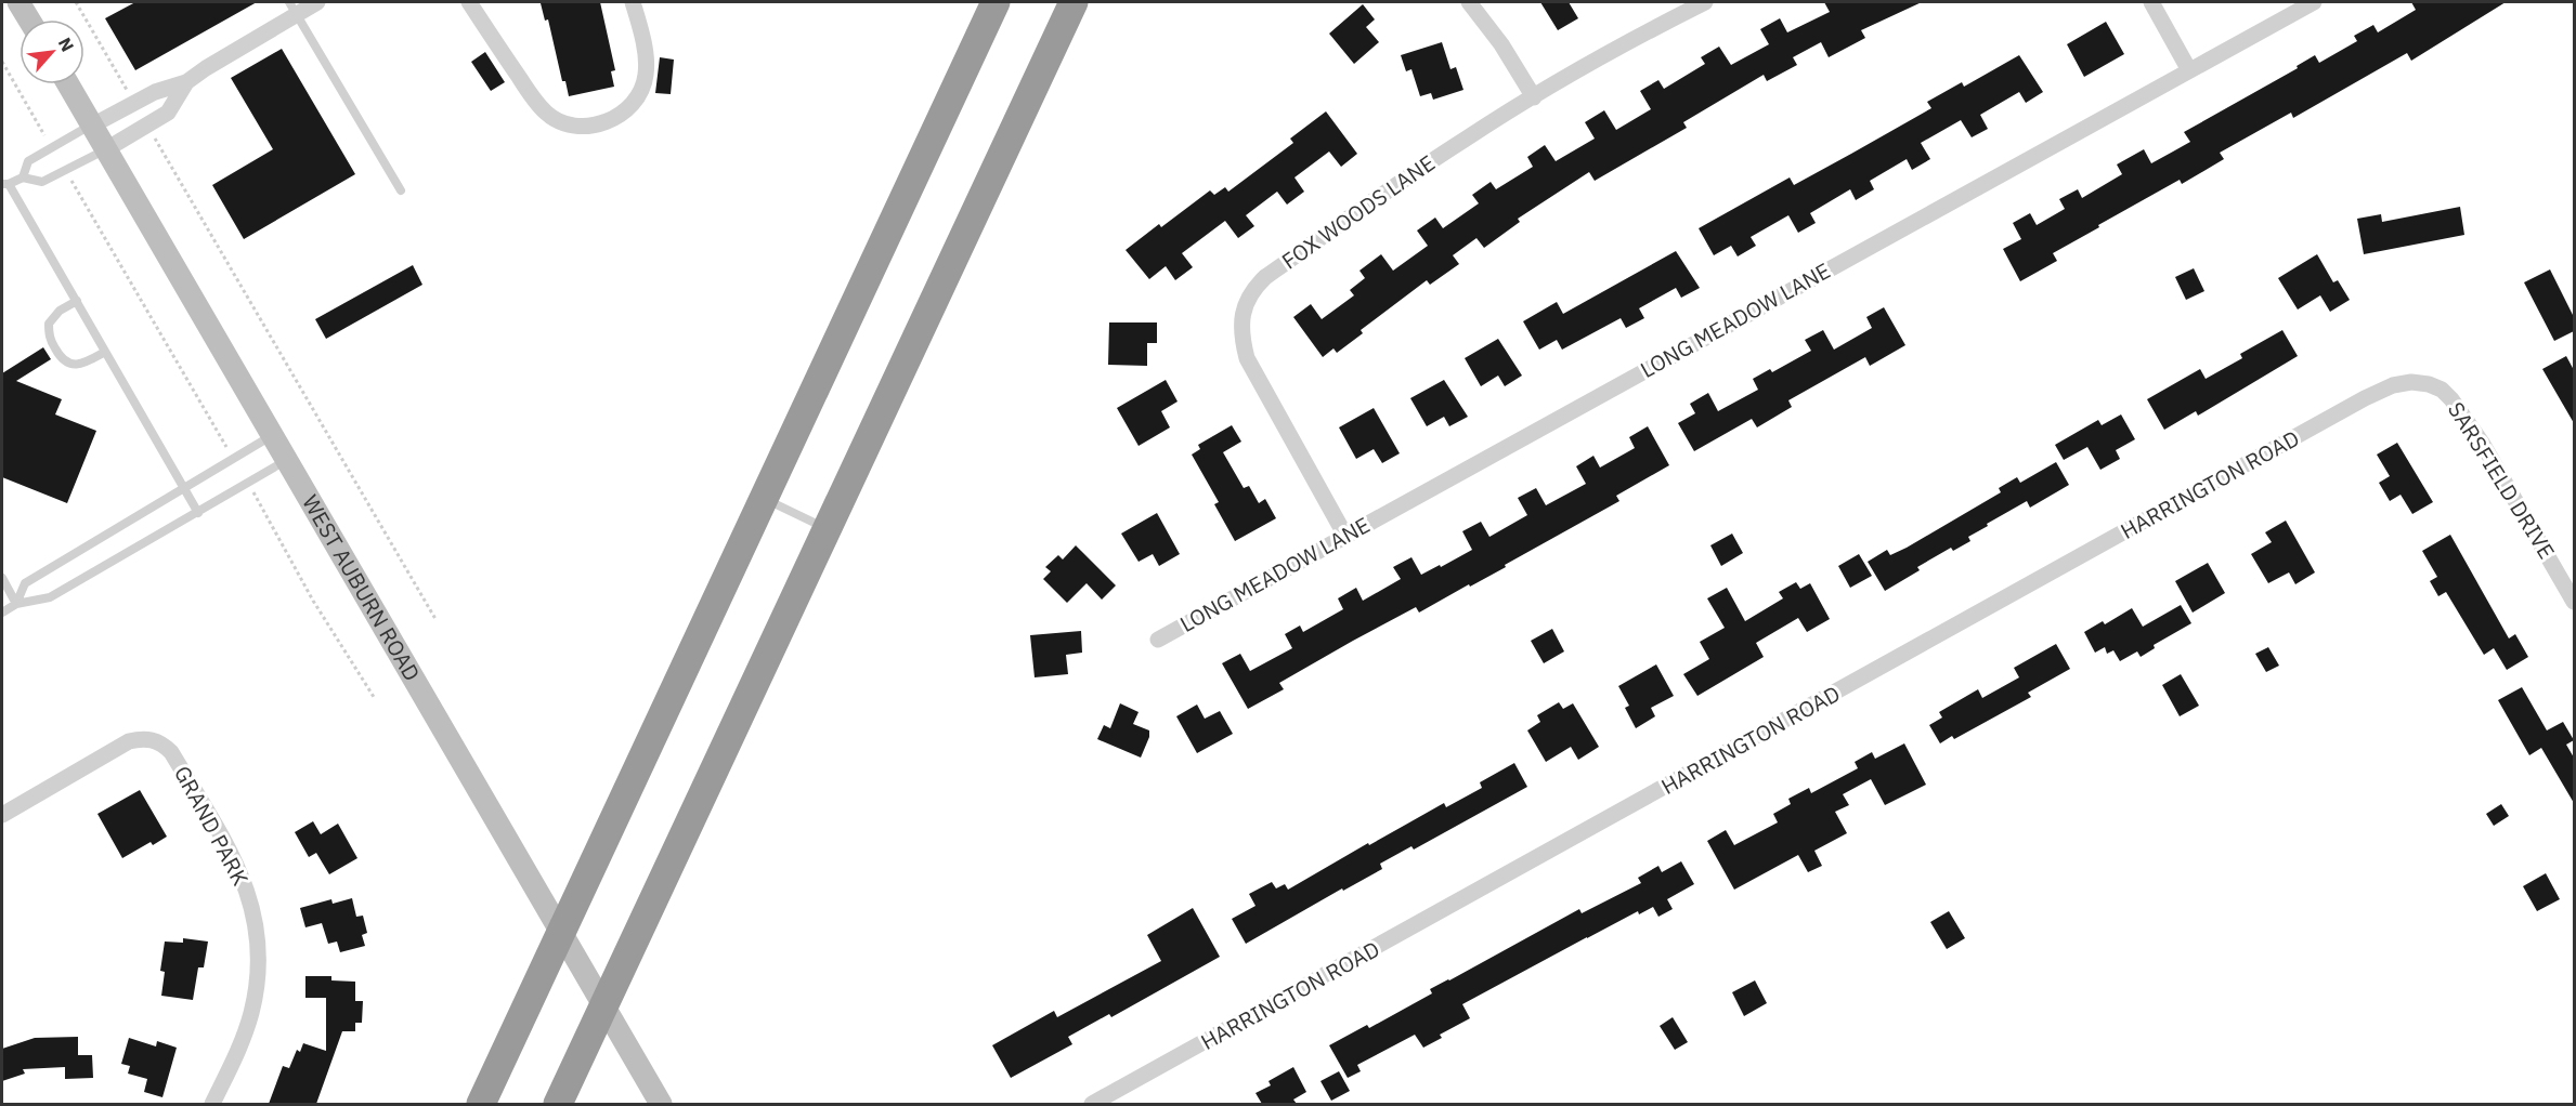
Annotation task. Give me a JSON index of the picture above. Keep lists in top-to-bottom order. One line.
{"streets":{"main road":["WEST AUBURN ROAD"],"street":["FOX WOODS LANE","LONG MEADOW LANE","SARSFIELD DRIVE","HARRINGTON ROAD","GRAND PARK"]},"crossings":[["FOX WOODS LANE","LONG MEADOW LANE"],["SARSFIELD DRIVE","HARRINGTON ROAD"]],"north":"top right"}
